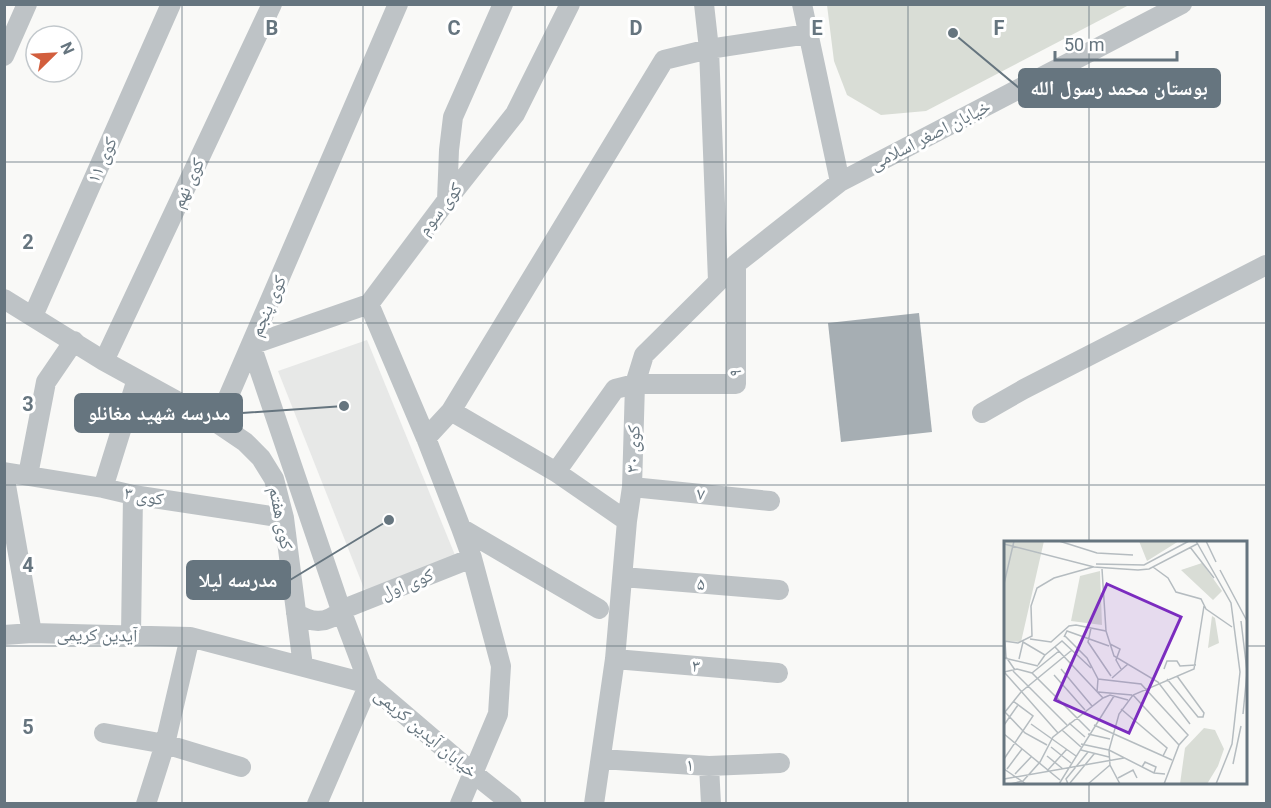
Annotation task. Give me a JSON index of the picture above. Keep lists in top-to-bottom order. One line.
{"streets":{"street":["خیابان اصغر اسلامی","کوی ۱۱","کوی نهم","کوی سوم","کوی پنجم","۹","کوی ۳۰","۷","کوی ۳","کوی هفتم","کوی اول","۵","آیدین کریمی","۳","خیابان آیدین کریمی","۱"]},"crossings":[["خیابان اصغر اسلامی","کوی ۳۰"],["کوی ۱۱","کوی هفتم"],["کوی نهم","کوی هفتم"],["کوی پنجم","کوی اول"],["کوی پنجم","آیدین کریمی"],["کوی پنجم","خیابان آیدین کریمی"],["۹","کوی ۳۰"],["کوی ۳۰","۷"],["کوی ۳۰","۵"],["کوی ۳۰","۳"],["کوی ۳۰","۱"],["کوی ۳","کوی هفتم"],["کوی هفتم","کوی اول"],["کوی هفتم","آیدین کریمی"],["آیدین کریمی","خیابان آیدین کریمی"]],"places":["بوستان محمد رسول الله","مدرسه شهید مغانلو","مدرسه لیلا"],"scale_bar":"50 m","north":"top right","grid":{"columns":["B","C","D","E","F"],"rows":["2","3","4","5"]}}
